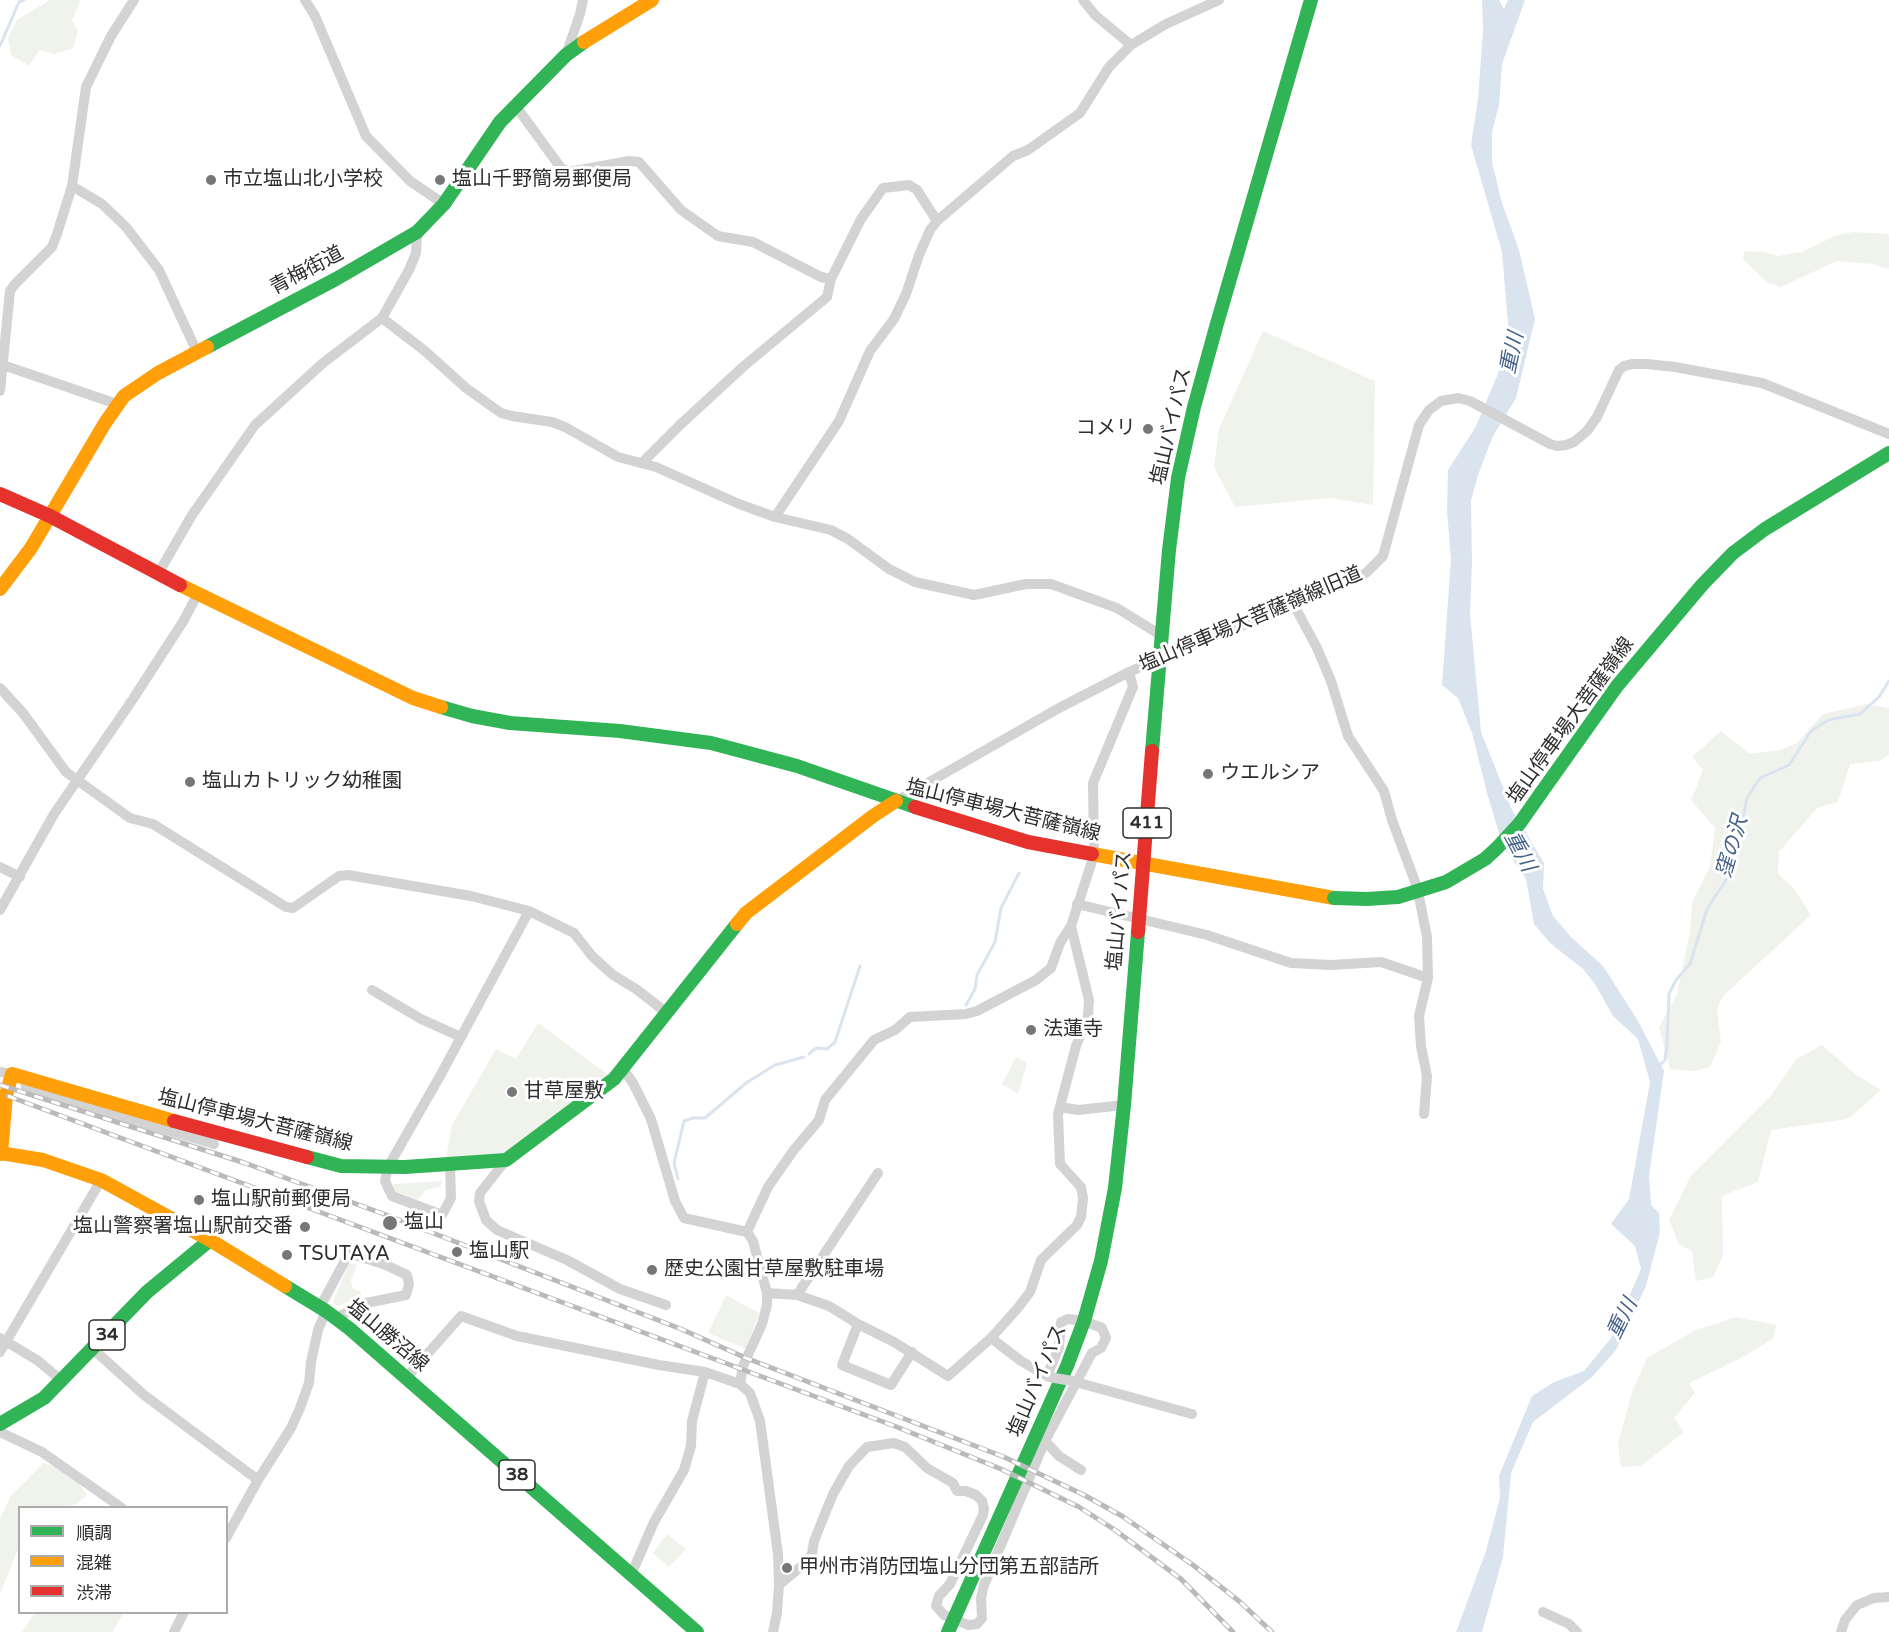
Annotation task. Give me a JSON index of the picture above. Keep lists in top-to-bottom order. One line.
{"streets":{"main road":["青梅街道","塩山バイパス","塩山停車場大菩薩嶺線","411","34","塩山勝沼線","38"],"street":["塩山停車場大菩薩嶺線旧道"]},"crossings":[["塩山バイパス","塩山停車場大菩薩嶺線旧道"],["塩山バイパス","塩山停車場大菩薩嶺線"],["塩山停車場大菩薩嶺線旧道","塩山停車場大菩薩嶺線"],["34","塩山勝沼線"]],"water":["重川","窪の沢"],"places":["市立塩山北小学校","塩山千野簡易郵便局","コメリ","ウエルシア","塩山カトリック幼稚園","法蓮寺","甘草屋敷","塩山駅前郵便局","塩山","塩山警察署塩山駅前交番","塩山駅","TSUTAYA","歴史公園甘草屋敷駐車場","甲州市消防団塩山分団第五部詰所"],"legend":["順調","混雑","渋滞"]}
